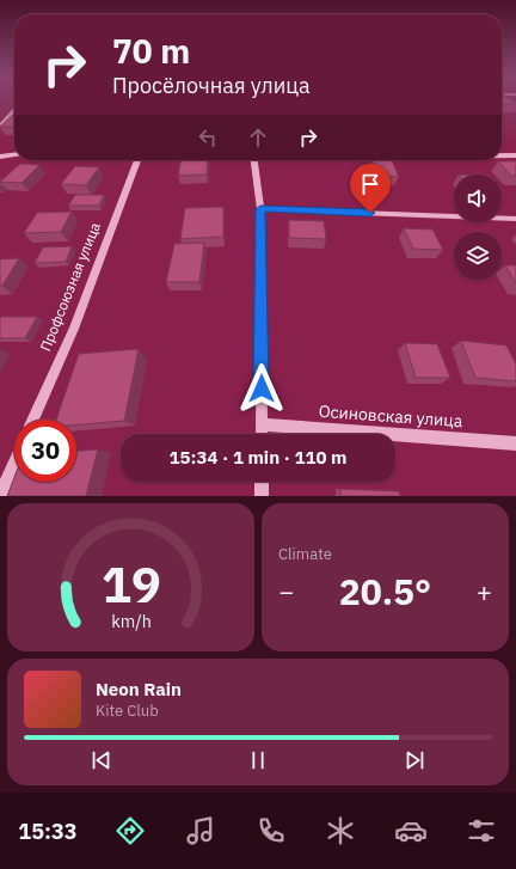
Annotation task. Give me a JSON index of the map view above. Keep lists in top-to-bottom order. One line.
{"streets":{"street":["Профсоюзная улица","Осиновская улица"]},"page":{"turn":["70 m","Просёлочная улица"],"limit":"30","trip":"15:34 · 1 min · 110 m","tile":"Climate","heat":["−","20.5°","+"],"song":["Neon Rain","Kite Club"],"tabs":"15:33","gauge":["19","km/h"]}}
